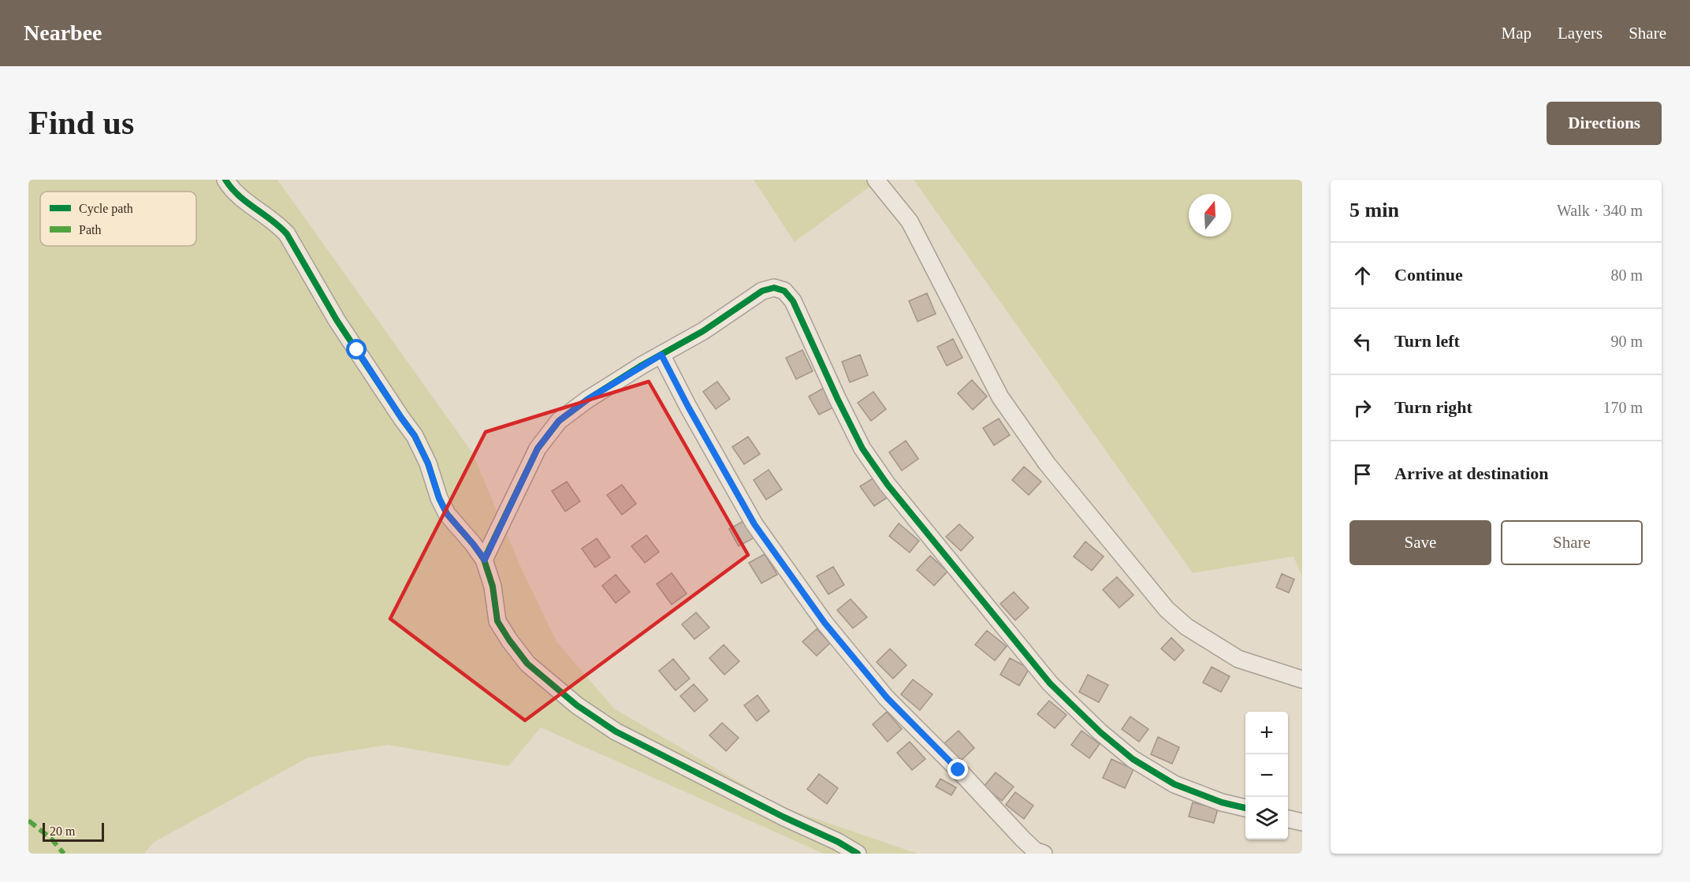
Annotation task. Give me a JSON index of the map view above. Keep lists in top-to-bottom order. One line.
{"legend":["Cycle path","Path"],"scale_bar":"20 m","north":"top","page":{"header":"Nearbee","nav":["Map","Layers","Share"],"buttons":["Directions",["Save","Share"]],"title":"Find us","heading":["5 min","Walk · 340 m"],"list":[["Continue","80 m"],["Turn left","90 m"],["Turn right","170 m"],"Arrive at destination"],"map_buttons":["+","−"],"scale":"20 m"}}
